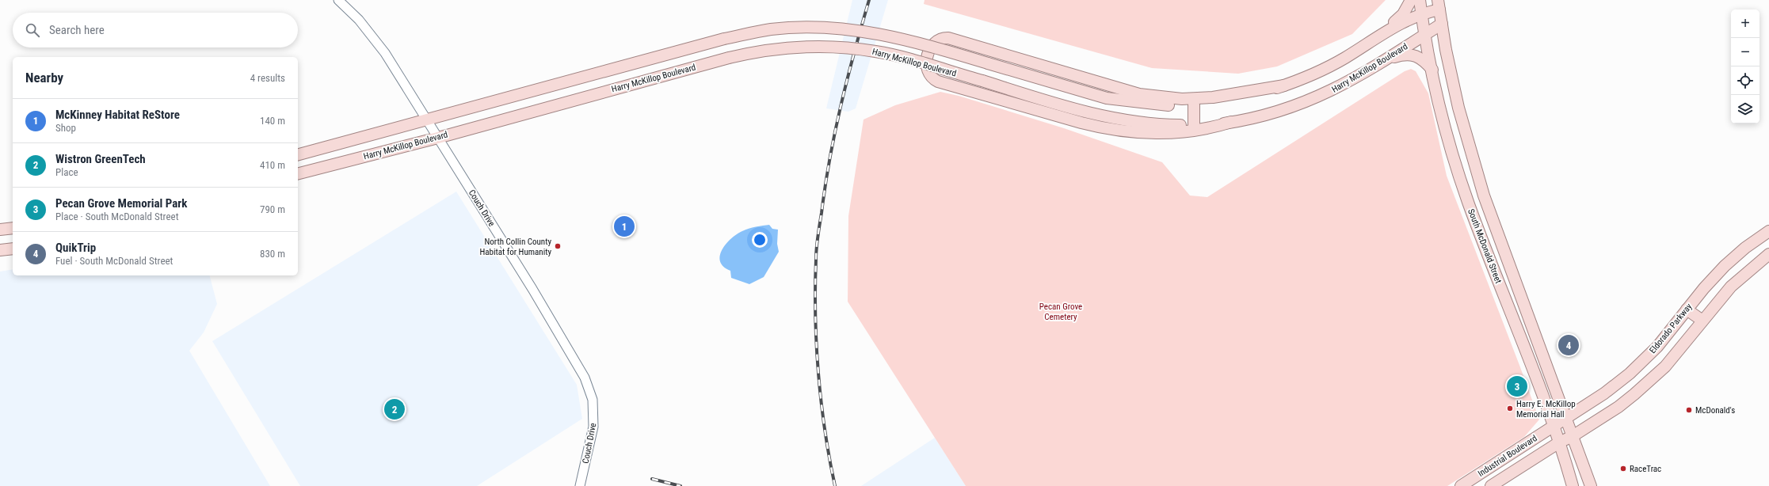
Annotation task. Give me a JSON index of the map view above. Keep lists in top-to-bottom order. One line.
{"streets":{"main road":["Harry McKillop Boulevard","South McDonald Street","Eldorado Parkway","Industrial Boulevard"],"street":["Couch Drive"]},"crossings":[["Harry McKillop Boulevard","Couch Drive"],["Harry McKillop Boulevard","South McDonald Street"],["South McDonald Street","Eldorado Parkway"],["South McDonald Street","Industrial Boulevard"],["Eldorado Parkway","Industrial Boulevard"]],"parks":["Pecan Grove Cemetery"],"places":["North Collin County Habitat for Humanity","Harry E. McKillop Memorial Hall","McDonald's","RaceTrac"],"page":{"map_buttons":["+","−"],"search":"Search here","heading":["Nearby","4 results"],"list":[{"mark":"1","name":"McKinney Habitat ReStore","note":"Shop","value":"140 m"},{"mark":"2","name":"Wistron GreenTech","note":"Place","value":"410 m"},{"mark":"3","name":"Pecan Grove Memorial Park","note":"Place · South McDonald Street","value":"790 m"},{"mark":"4","name":"QuikTrip","note":"Fuel · South McDonald Street","value":"830 m"}],"pins":["1","4","3","2"]}}
